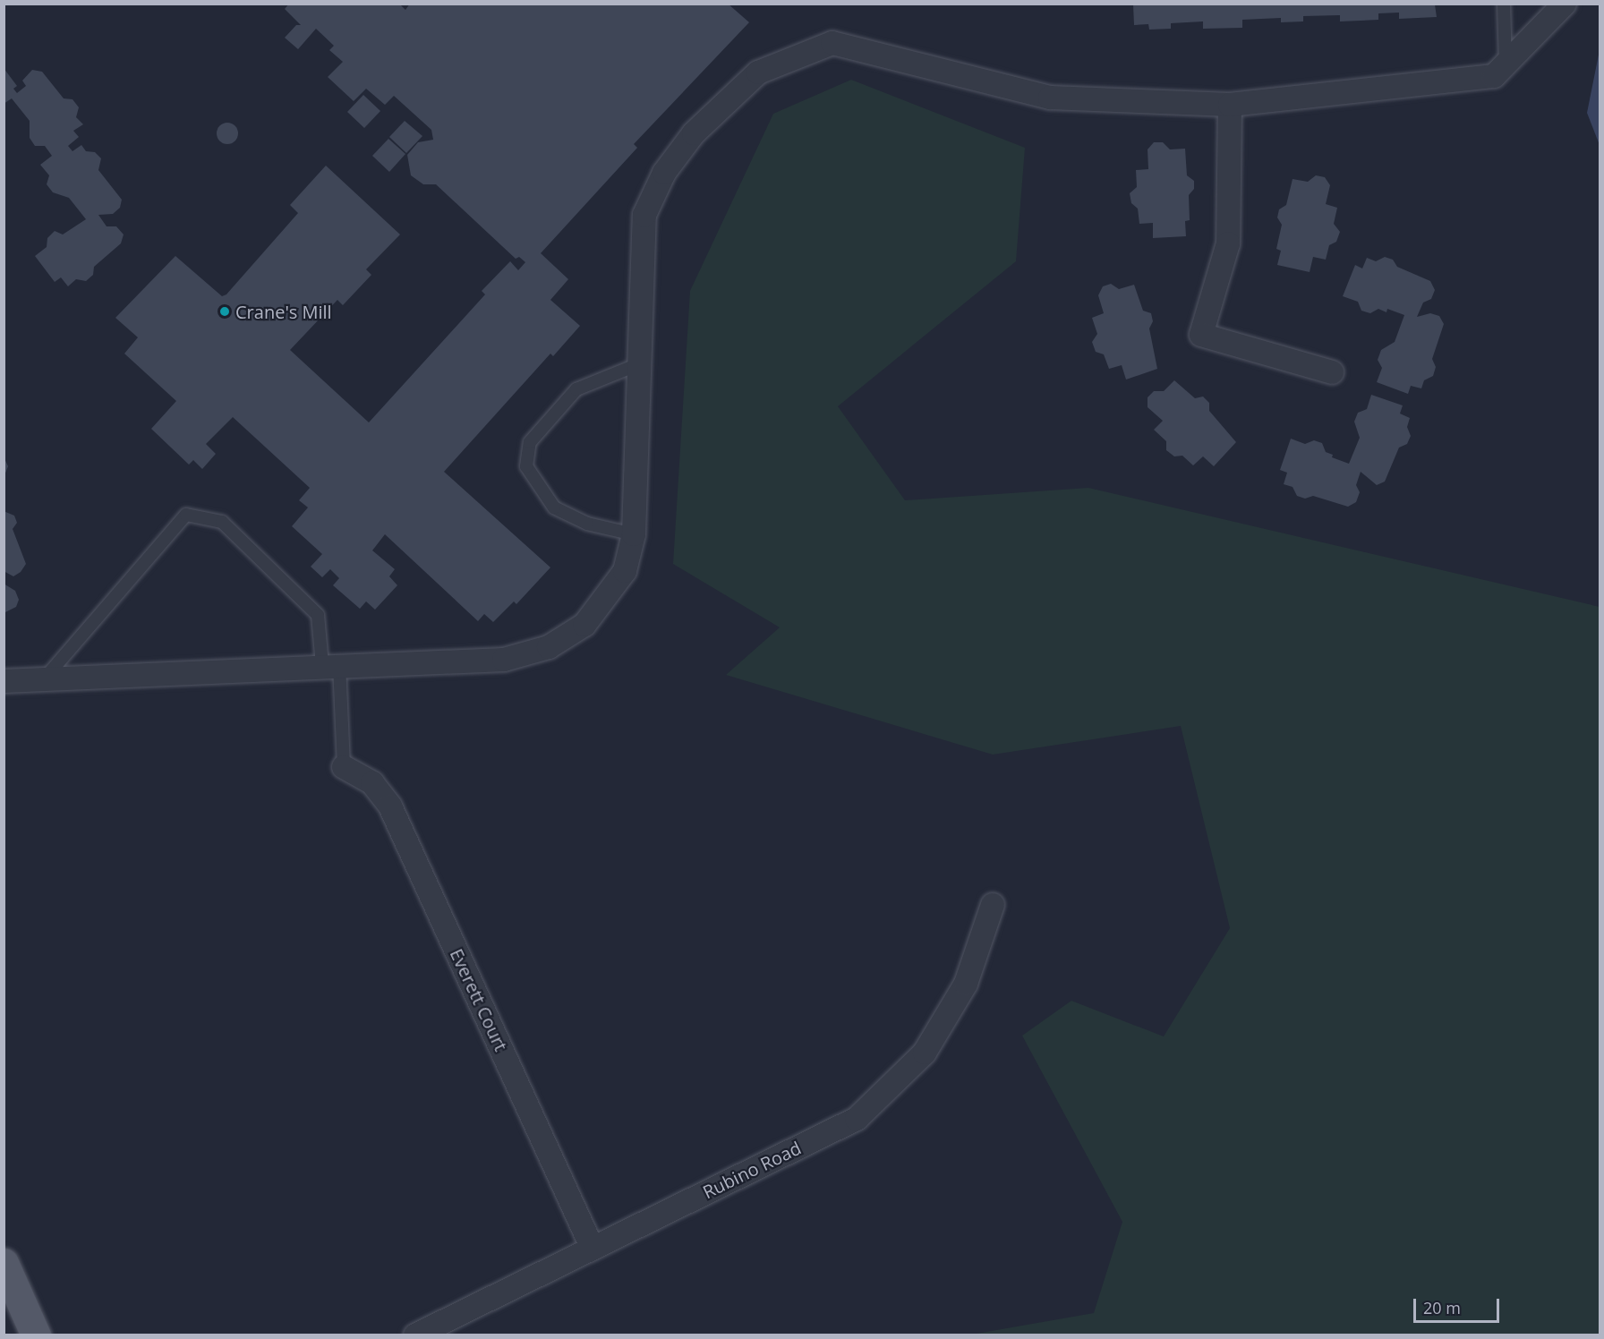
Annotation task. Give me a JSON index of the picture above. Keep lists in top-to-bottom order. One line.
{"streets":{"street":["Everett Court","Rubino Road"]},"crossings":[["Everett Court","Rubino Road"]],"places":["Crane's Mill"],"scale_bar":"20 m"}
